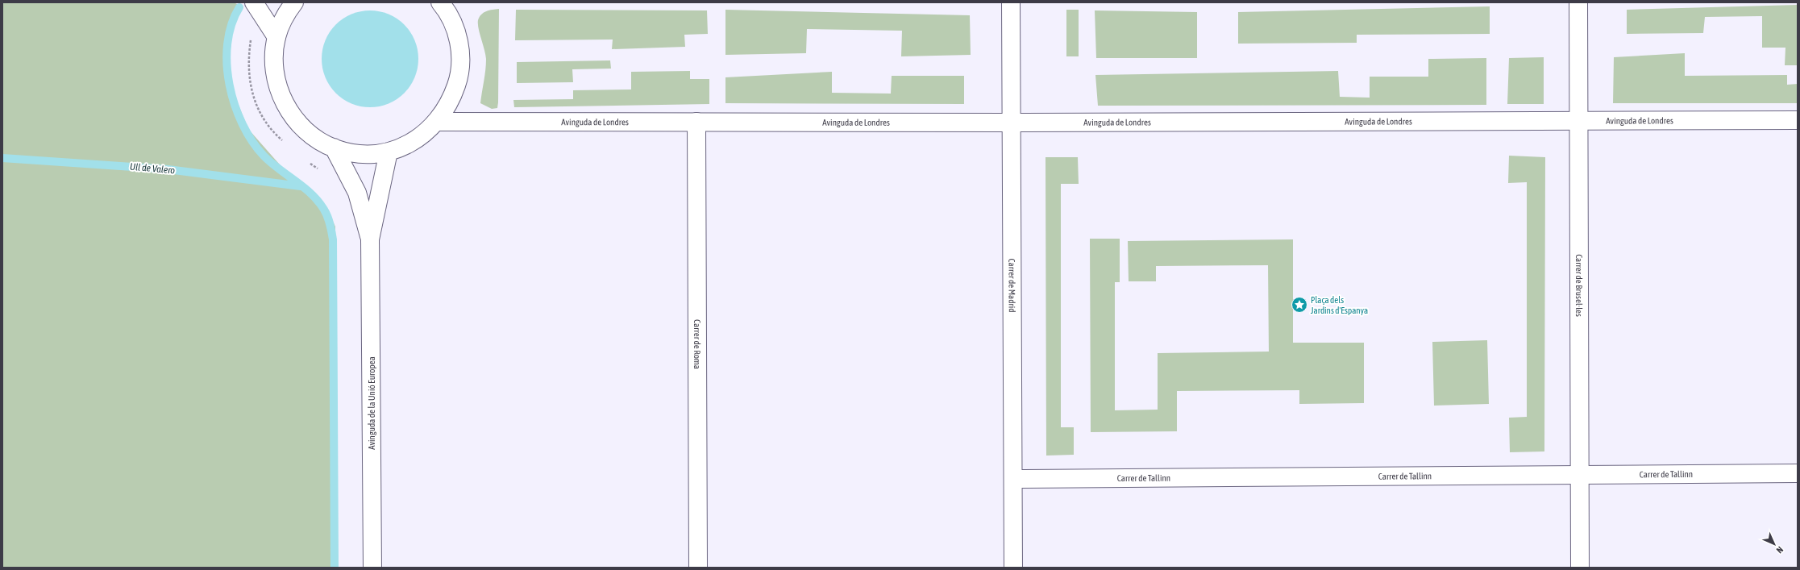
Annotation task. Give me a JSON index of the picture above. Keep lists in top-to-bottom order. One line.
{"streets":{"street":["Avinguda de Londres","Carrer de Brusel·les","Carrer de Madrid","Carrer de Roma","Avinguda de la Unió Europea","Carrer de Tallinn"]},"crossings":[["Avinguda de Londres","Carrer de Brusel·les"],["Avinguda de Londres","Carrer de Madrid"],["Avinguda de Londres","Carrer de Roma"],["Carrer de Brusel·les","Carrer de Tallinn"],["Carrer de Madrid","Carrer de Tallinn"]],"water":["Ull de Valero"],"places":{"place":["Plaça dels Jardins d'Espanya"]},"north":"bottom right"}
